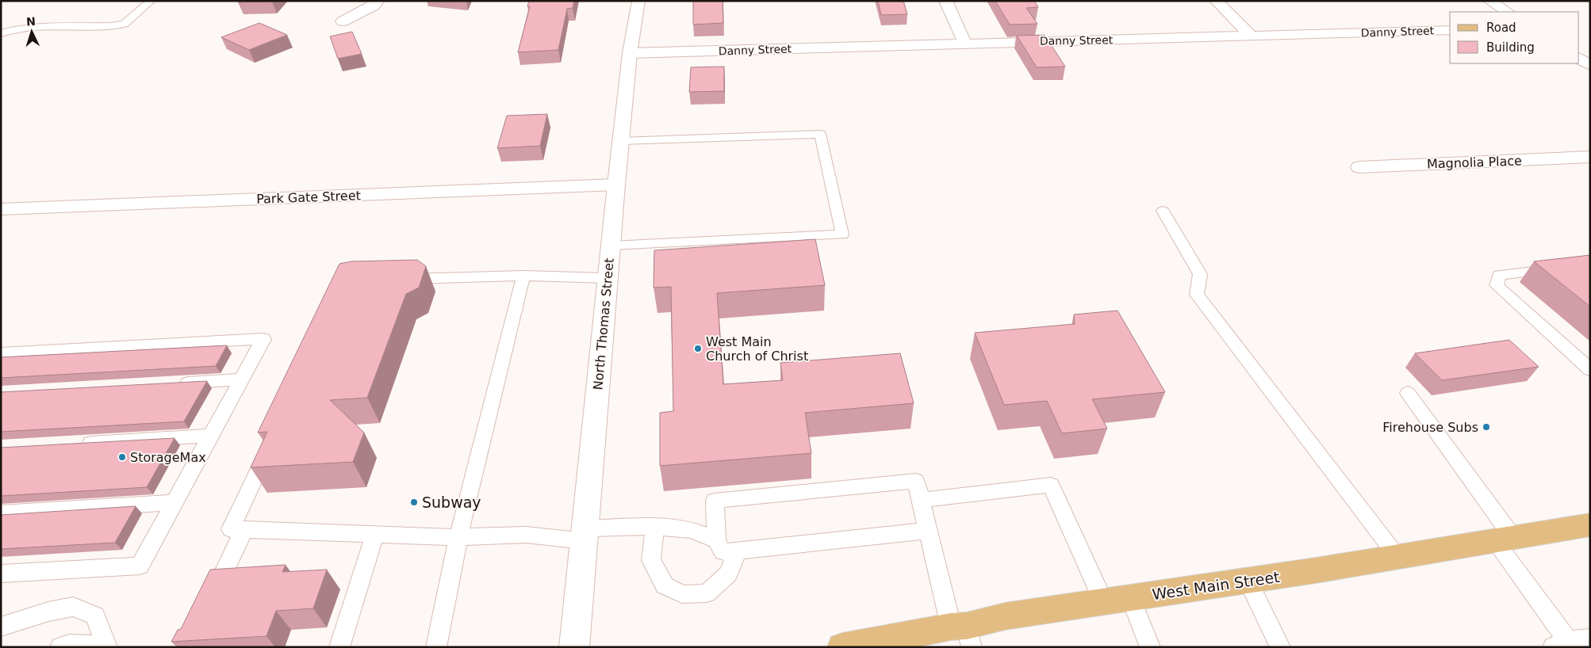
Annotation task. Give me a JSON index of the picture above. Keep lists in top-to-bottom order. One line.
{"streets":{"main road":["West Main Street"],"street":["Danny Street","Magnolia Place","Park Gate Street","North Thomas Street"]},"crossings":[["Danny Street","North Thomas Street"],["Park Gate Street","North Thomas Street"]],"places":["West Main Church of Christ","Firehouse Subs","StorageMax","Subway"],"legend":["Road","Building"],"north":"top"}
